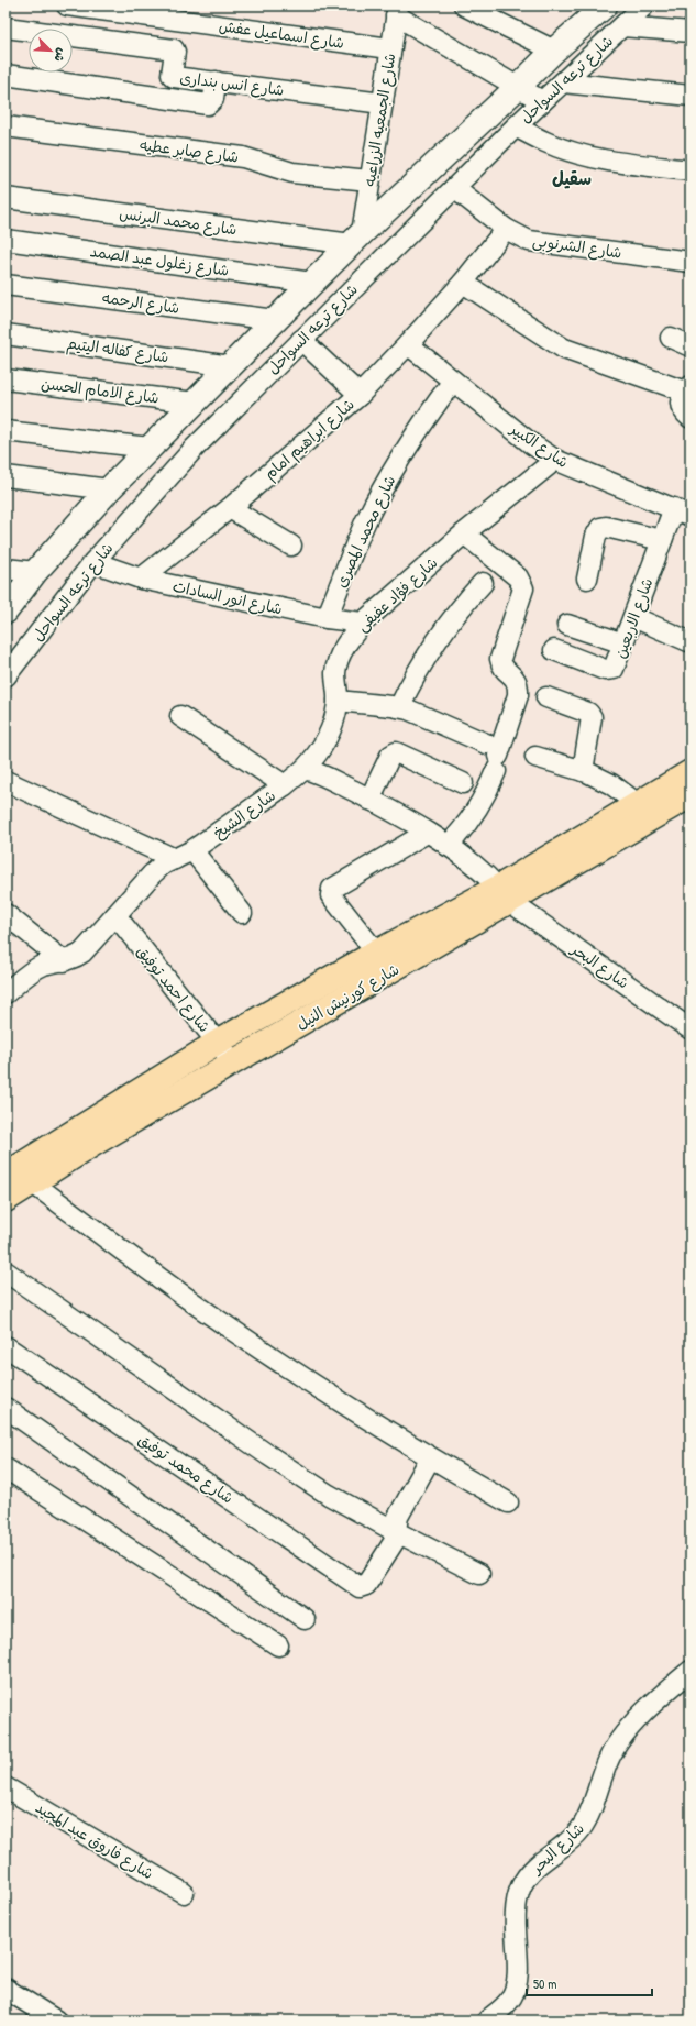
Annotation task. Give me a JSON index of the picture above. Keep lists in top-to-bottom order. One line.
{"streets":{"main road":["شارع ترعه السواحل","شارع كورنيش النيل"],"street":["شارع اسماعيل عفش","شارع انس بندارى","شارع الجمعيه الزراعيه","شارع صابر عطيه","شارع محمد البرنس","شارع الشرنوبى","شارع زغلول عبد الصمد","شارع الرحمه","شارع كفاله اليتيم","شارع الامام الحسن","شارع ابراهيم امام","شارع الكبير","شارع محمد المصرى","شارع فؤاد عفيفى","شارع انور السادات","شارع الاربعين","شارع الشيخ","شارع البحر","شارع احمد توفيق","شارع محمد توفيق","شارع فاروق عبد المجيد"]},"crossings":[["شارع اسماعيل عفش","شارع الجمعيه الزراعيه"],["شارع ترعه السواحل","شارع الجمعيه الزراعيه"],["شارع ترعه السواحل","شارع محمد البرنس"],["شارع ترعه السواحل","شارع الشرنوبى"],["شارع ترعه السواحل","شارع زغلول عبد الصمد"],["شارع ترعه السواحل","شارع الرحمه"],["شارع ترعه السواحل","شارع كفاله اليتيم"],["شارع ترعه السواحل","شارع الامام الحسن"],["شارع ترعه السواحل","شارع انور السادات"],["شارع انس بندارى","شارع الجمعيه الزراعيه"],["شارع الجمعيه الزراعيه","شارع صابر عطيه"],["شارع الجمعيه الزراعيه","شارع محمد البرنس"],["شارع الشرنوبى","شارع ابراهيم امام"],["شارع ابراهيم امام","شارع الكبير"],["شارع ابراهيم امام","شارع انور السادات"],["شارع الكبير","شارع محمد المصرى"],["شارع الكبير","شارع فؤاد عفيفى"],["شارع الكبير","شارع الاربعين"],["شارع محمد المصرى","شارع انور السادات"],["شارع فؤاد عفيفى","شارع انور السادات"],["شارع فؤاد عفيفى","شارع الشيخ"],["شارع الشيخ","شارع احمد توفيق"],["شارع البحر","شارع كورنيش النيل"],["شارع احمد توفيق","شارع كورنيش النيل"]],"districts":["سقيل"],"scale_bar":"50 m","north":"bottom right"}
